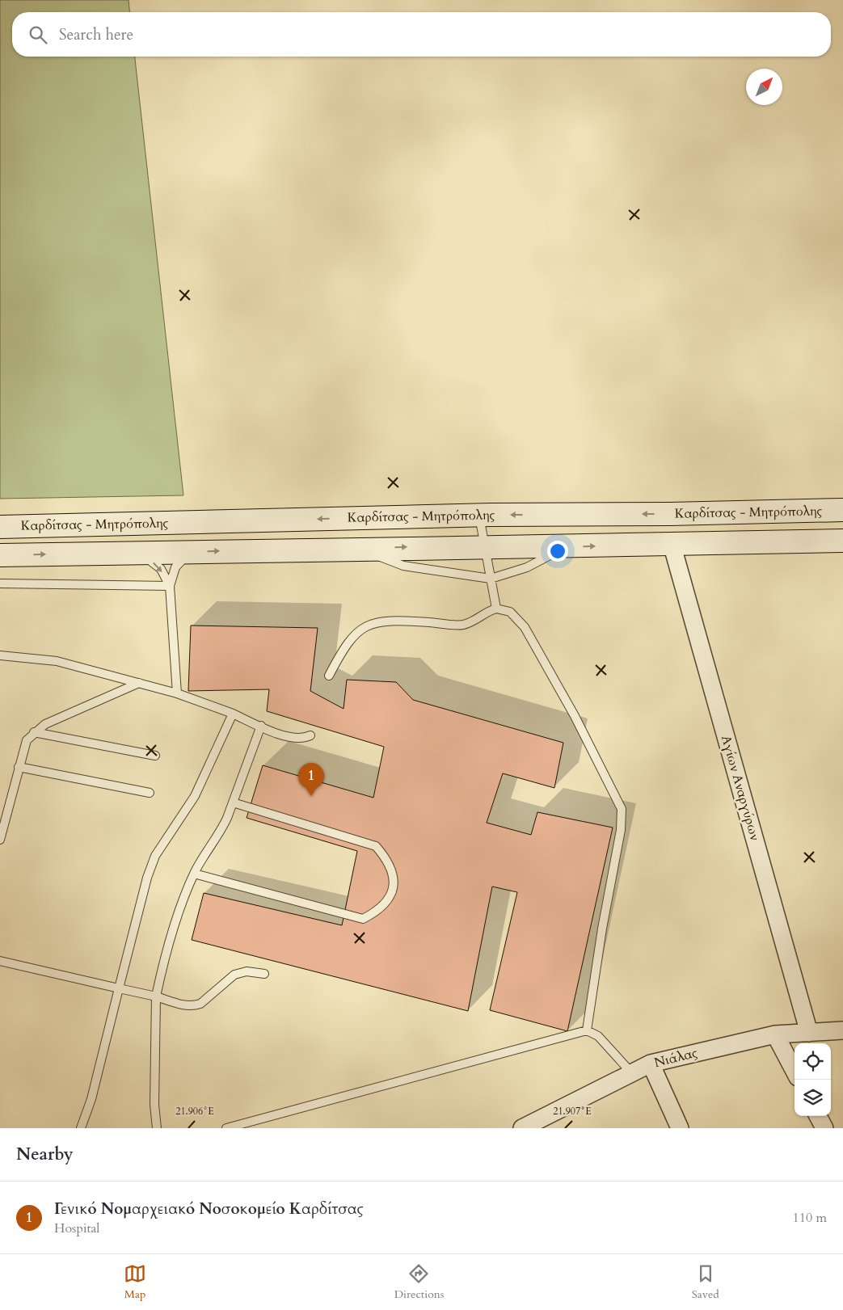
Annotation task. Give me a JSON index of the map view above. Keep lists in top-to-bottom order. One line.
{"streets":{"main road":["Καρδίτσας - Μητρόπολης"],"street":["Αγίων Αναργύρων","Νιάλας"]},"crossings":[["Αγίων Αναργύρων","Νιάλας"]],"north":"top right","page":{"search":"Search here","pins":"1","heading":"Nearby","list":[{"mark":"1","name":"Γενικό Νομαρχειακό Νοσοκομείο Καρδίτσας","note":"Hospital","value":"110 m"}],"nav":["Map","Directions","Saved"]},"coordinates":["21.906°E","21.907°E"]}
